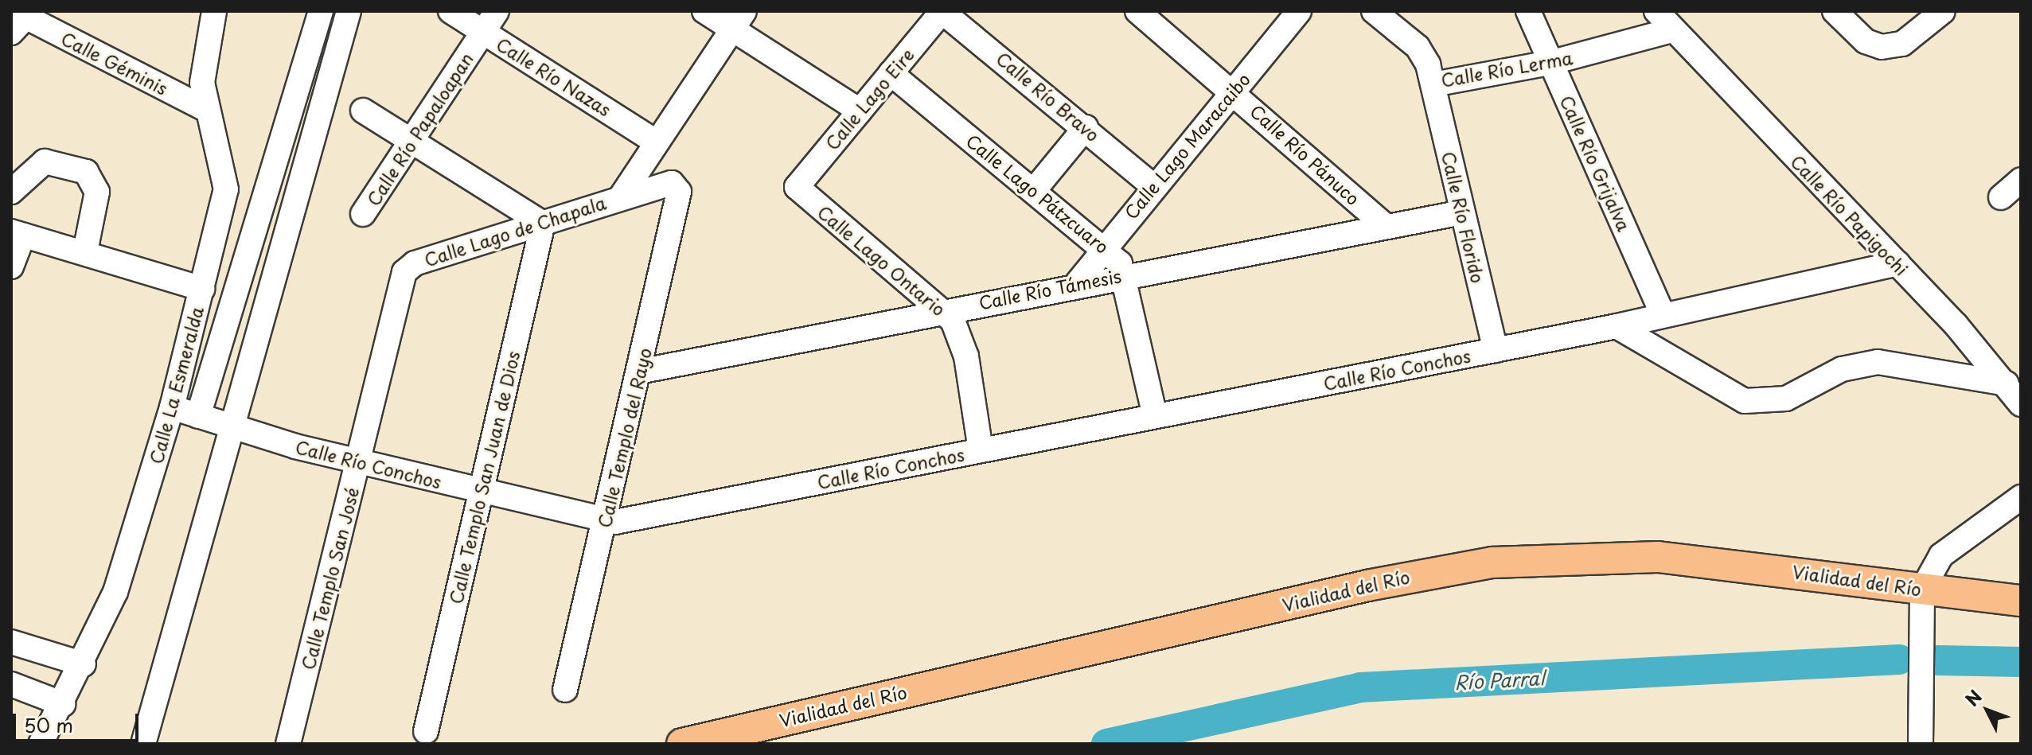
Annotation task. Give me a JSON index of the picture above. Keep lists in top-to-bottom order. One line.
{"streets":{"main road":["Vialidad del Río"],"street":["Calle Géminis","Calle Río Lerma","Calle Río Nazas","Calle Río Bravo","Calle Lago Eire","Calle Río Papaloapan","Calle Lago Maracaibo","Calle Río Pánuco","Calle Río Grijalva","Calle Lago Pátzcuaro","Calle Río Papigochi","Calle Río Florido","Calle Lago de Chapala","Calle Lago Ontario","Calle Río Támesis","Calle Río Conchos","Calle La Esmeralda","Calle Templo del Rayo","Calle Templo San Juan de Dios","Calle Templo San José"]},"crossings":[["Calle Géminis","Calle La Esmeralda"],["Calle Río Lerma","Calle Río Grijalva"],["Calle Río Lerma","Calle Río Papigochi"],["Calle Río Lerma","Calle Río Florido"],["Calle Río Nazas","Calle Río Papaloapan"],["Calle Río Nazas","Calle Lago de Chapala"],["Calle Río Bravo","Calle Lago Eire"],["Calle Río Bravo","Calle Lago Maracaibo"],["Calle Lago Eire","Calle Lago Pátzcuaro"],["Calle Lago Eire","Calle Lago Ontario"],["Calle Lago Maracaibo","Calle Río Pánuco"],["Calle Lago Maracaibo","Calle Lago Pátzcuaro"],["Calle Lago Maracaibo","Calle Río Támesis"],["Calle Río Pánuco","Calle Río Támesis"],["Calle Río Grijalva","Calle Río Conchos"],["Calle Lago Pátzcuaro","Calle Río Támesis"],["Calle Lago Pátzcuaro","Calle Río Conchos"],["Calle Río Papigochi","Calle Río Conchos"],["Calle Río Florido","Calle Río Támesis"],["Calle Río Florido","Calle Río Conchos"],["Calle Lago de Chapala","Calle Templo del Rayo"],["Calle Lago de Chapala","Calle Templo San Juan de Dios"],["Calle Lago de Chapala","Calle Templo San José"],["Calle Lago Ontario","Calle Río Támesis"],["Calle Lago Ontario","Calle Río Conchos"],["Calle Río Támesis","Calle Templo del Rayo"],["Calle Río Conchos","Calle La Esmeralda"],["Calle Río Conchos","Calle Templo del Rayo"],["Calle Río Conchos","Calle Templo San Juan de Dios"],["Calle Río Conchos","Calle Templo San José"]],"water":["Río Parral"],"scale_bar":"50 m","north":"top left"}
